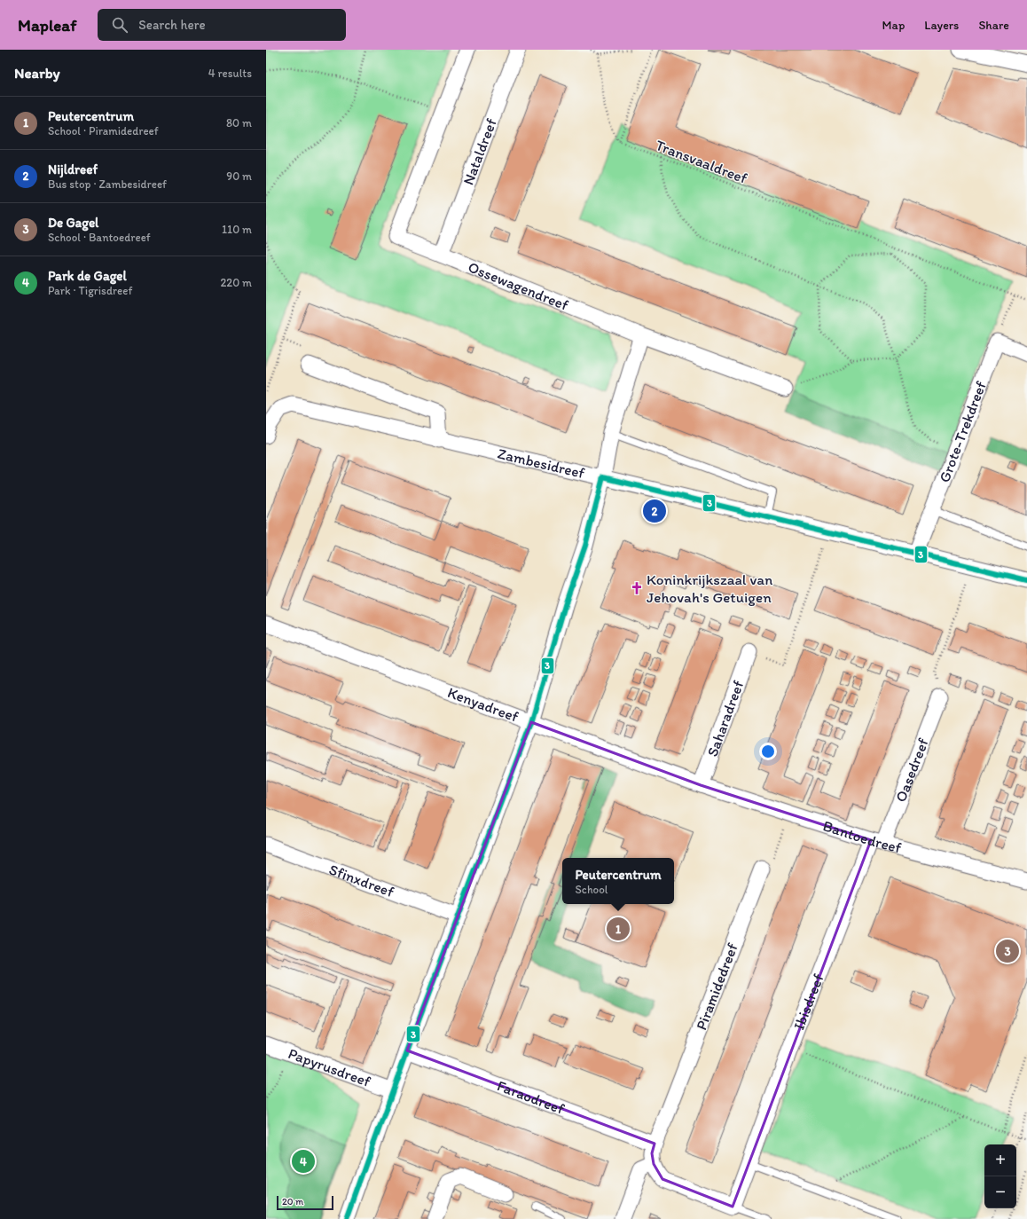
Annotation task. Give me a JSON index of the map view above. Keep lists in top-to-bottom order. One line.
{"streets":{"street":["Nataldreef","Ossewagendreef","Grote-Trekdreef","Zambesidreef","Kenyadreef","Saharadreef","Oasedreef","Bantoedreef","Sfinxdreef","Piramidedreef","Ibisdreef","Papyrusdreef","Faraodreef"],"path":["Transvaaldreef"]},"crossings":[["Nataldreef","Ossewagendreef"],["Grote-Trekdreef","Zambesidreef"],["Kenyadreef","Saharadreef"],["Kenyadreef","Bantoedreef"],["Saharadreef","Bantoedreef"],["Oasedreef","Bantoedreef"],["Oasedreef","Ibisdreef"],["Bantoedreef","Ibisdreef"],["Piramidedreef","Faraodreef"]],"places":{"church":["Koninkrijkszaal van Jehovah's Getuigen"]},"lines":["transit line 3"],"scale_bar":"20 m","page":{"header":"Mapleaf","search":"Search here","nav":["Map","Layers","Share"],"heading":["Nearby","4 results"],"list":[{"mark":"1","name":"Peutercentrum","note":"School · Piramidedreef","value":"80 m"},{"mark":"2","name":"Nijldreef","note":"Bus stop · Zambesidreef","value":"90 m"},{"mark":"3","name":"De Gagel","note":"School · Bantoedreef","value":"110 m"},{"mark":"4","name":"Park de Gagel","note":"Park · Tigrisdreef","value":"220 m"}],"pins":["2","1","3","4"],"popup":["Peutercentrum","School"],"map_buttons":["+","−"],"scale":"20 m"}}
